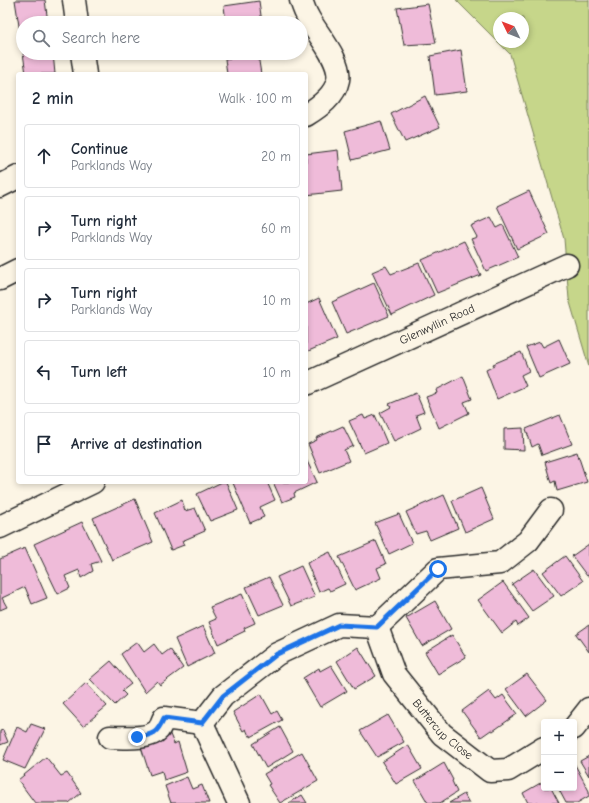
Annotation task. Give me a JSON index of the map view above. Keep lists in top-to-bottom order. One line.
{"streets":{"street":["Glenwyllin Road","Buttercup Close"]},"north":"top left","page":{"search":"Search here","heading":["2 min","Walk · 100 m"],"list":[["Continue","Parklands Way","20 m"],["Turn right","Parklands Way","60 m"],["Turn right","Parklands Way","10 m"],["Turn left","10 m"],"Arrive at destination"],"map_buttons":["+","−"]}}
